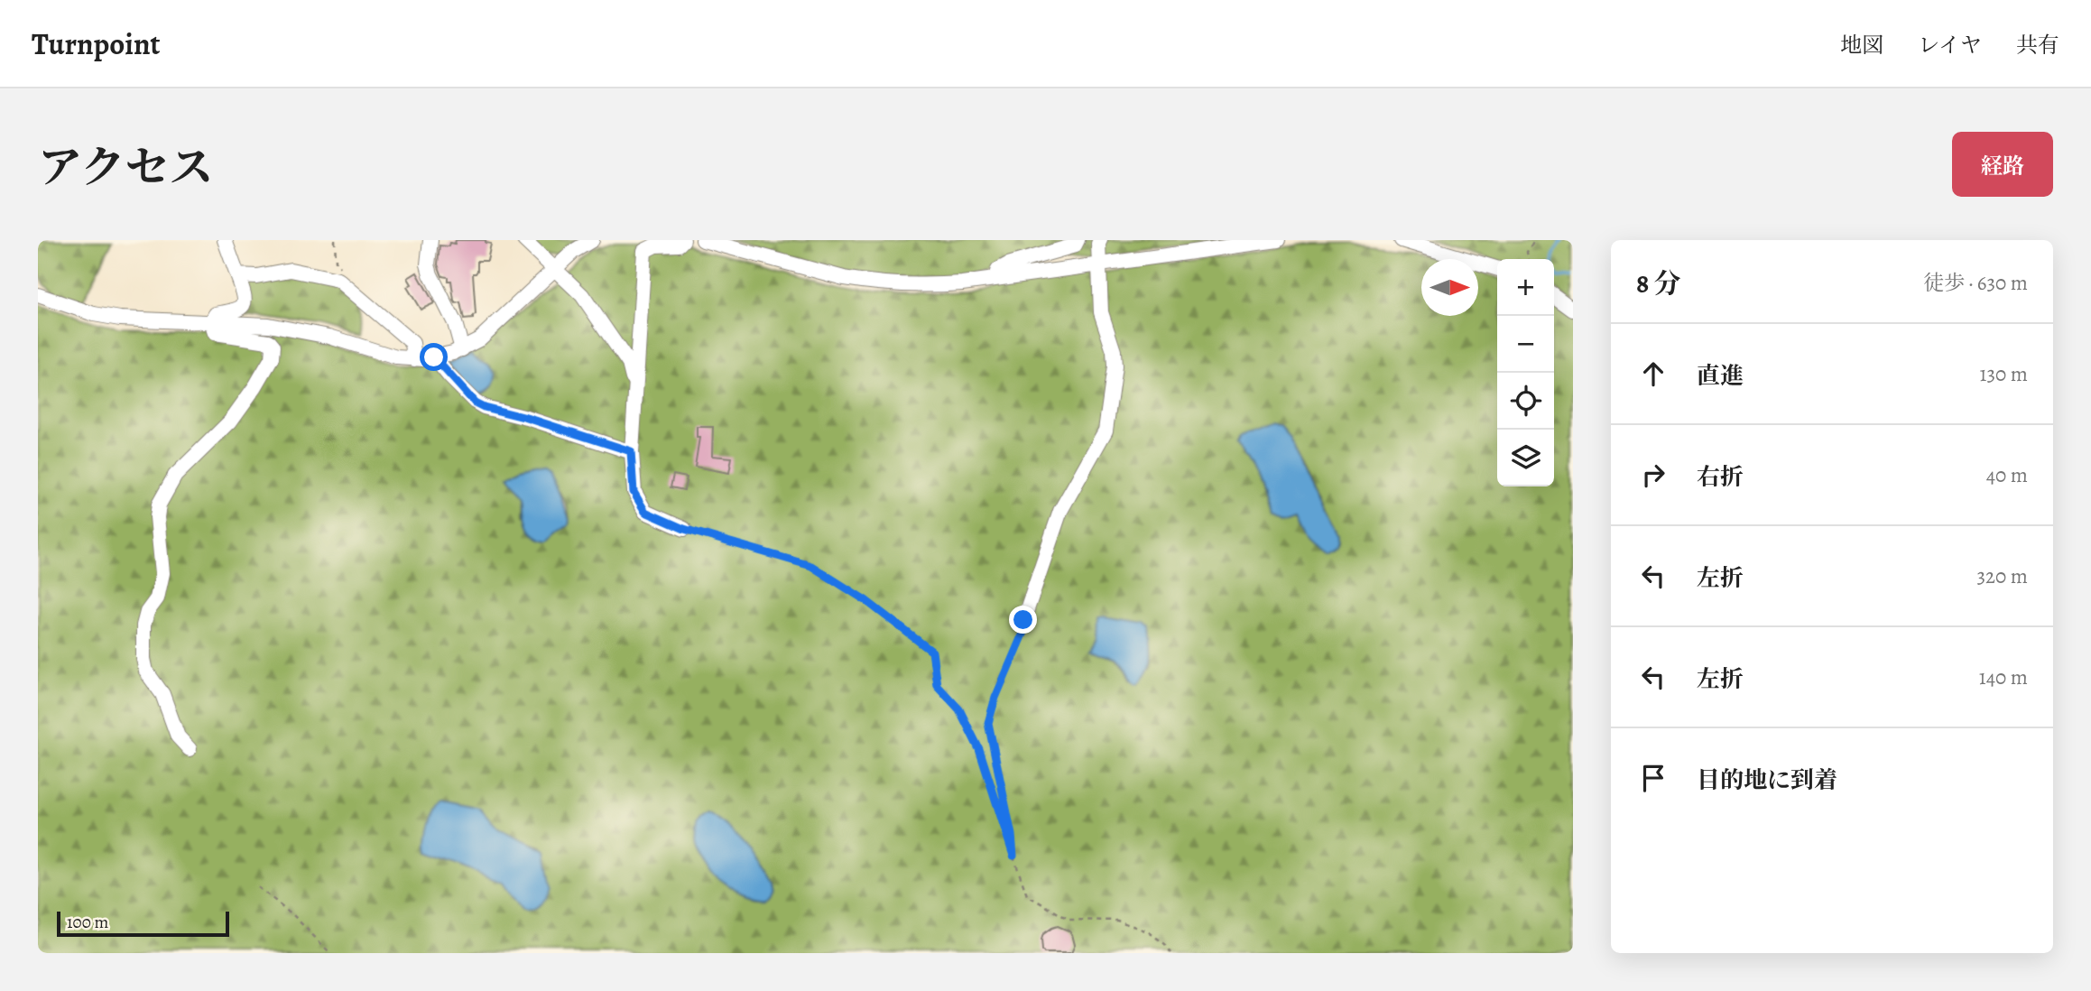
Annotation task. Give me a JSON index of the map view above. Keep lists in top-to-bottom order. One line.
{"scale_bar":"100 m","north":"right","page":{"header":"Turnpoint","nav":["地図","レイヤ","共有"],"title":"アクセス","buttons":"経路","heading":["8 分","徒歩 · 630 m"],"map_buttons":["+","−"],"list":[["直進","130 m"],["右折","40 m"],["左折","320 m"],["左折","140 m"],"目的地に到着"],"scale":"100 m"}}
